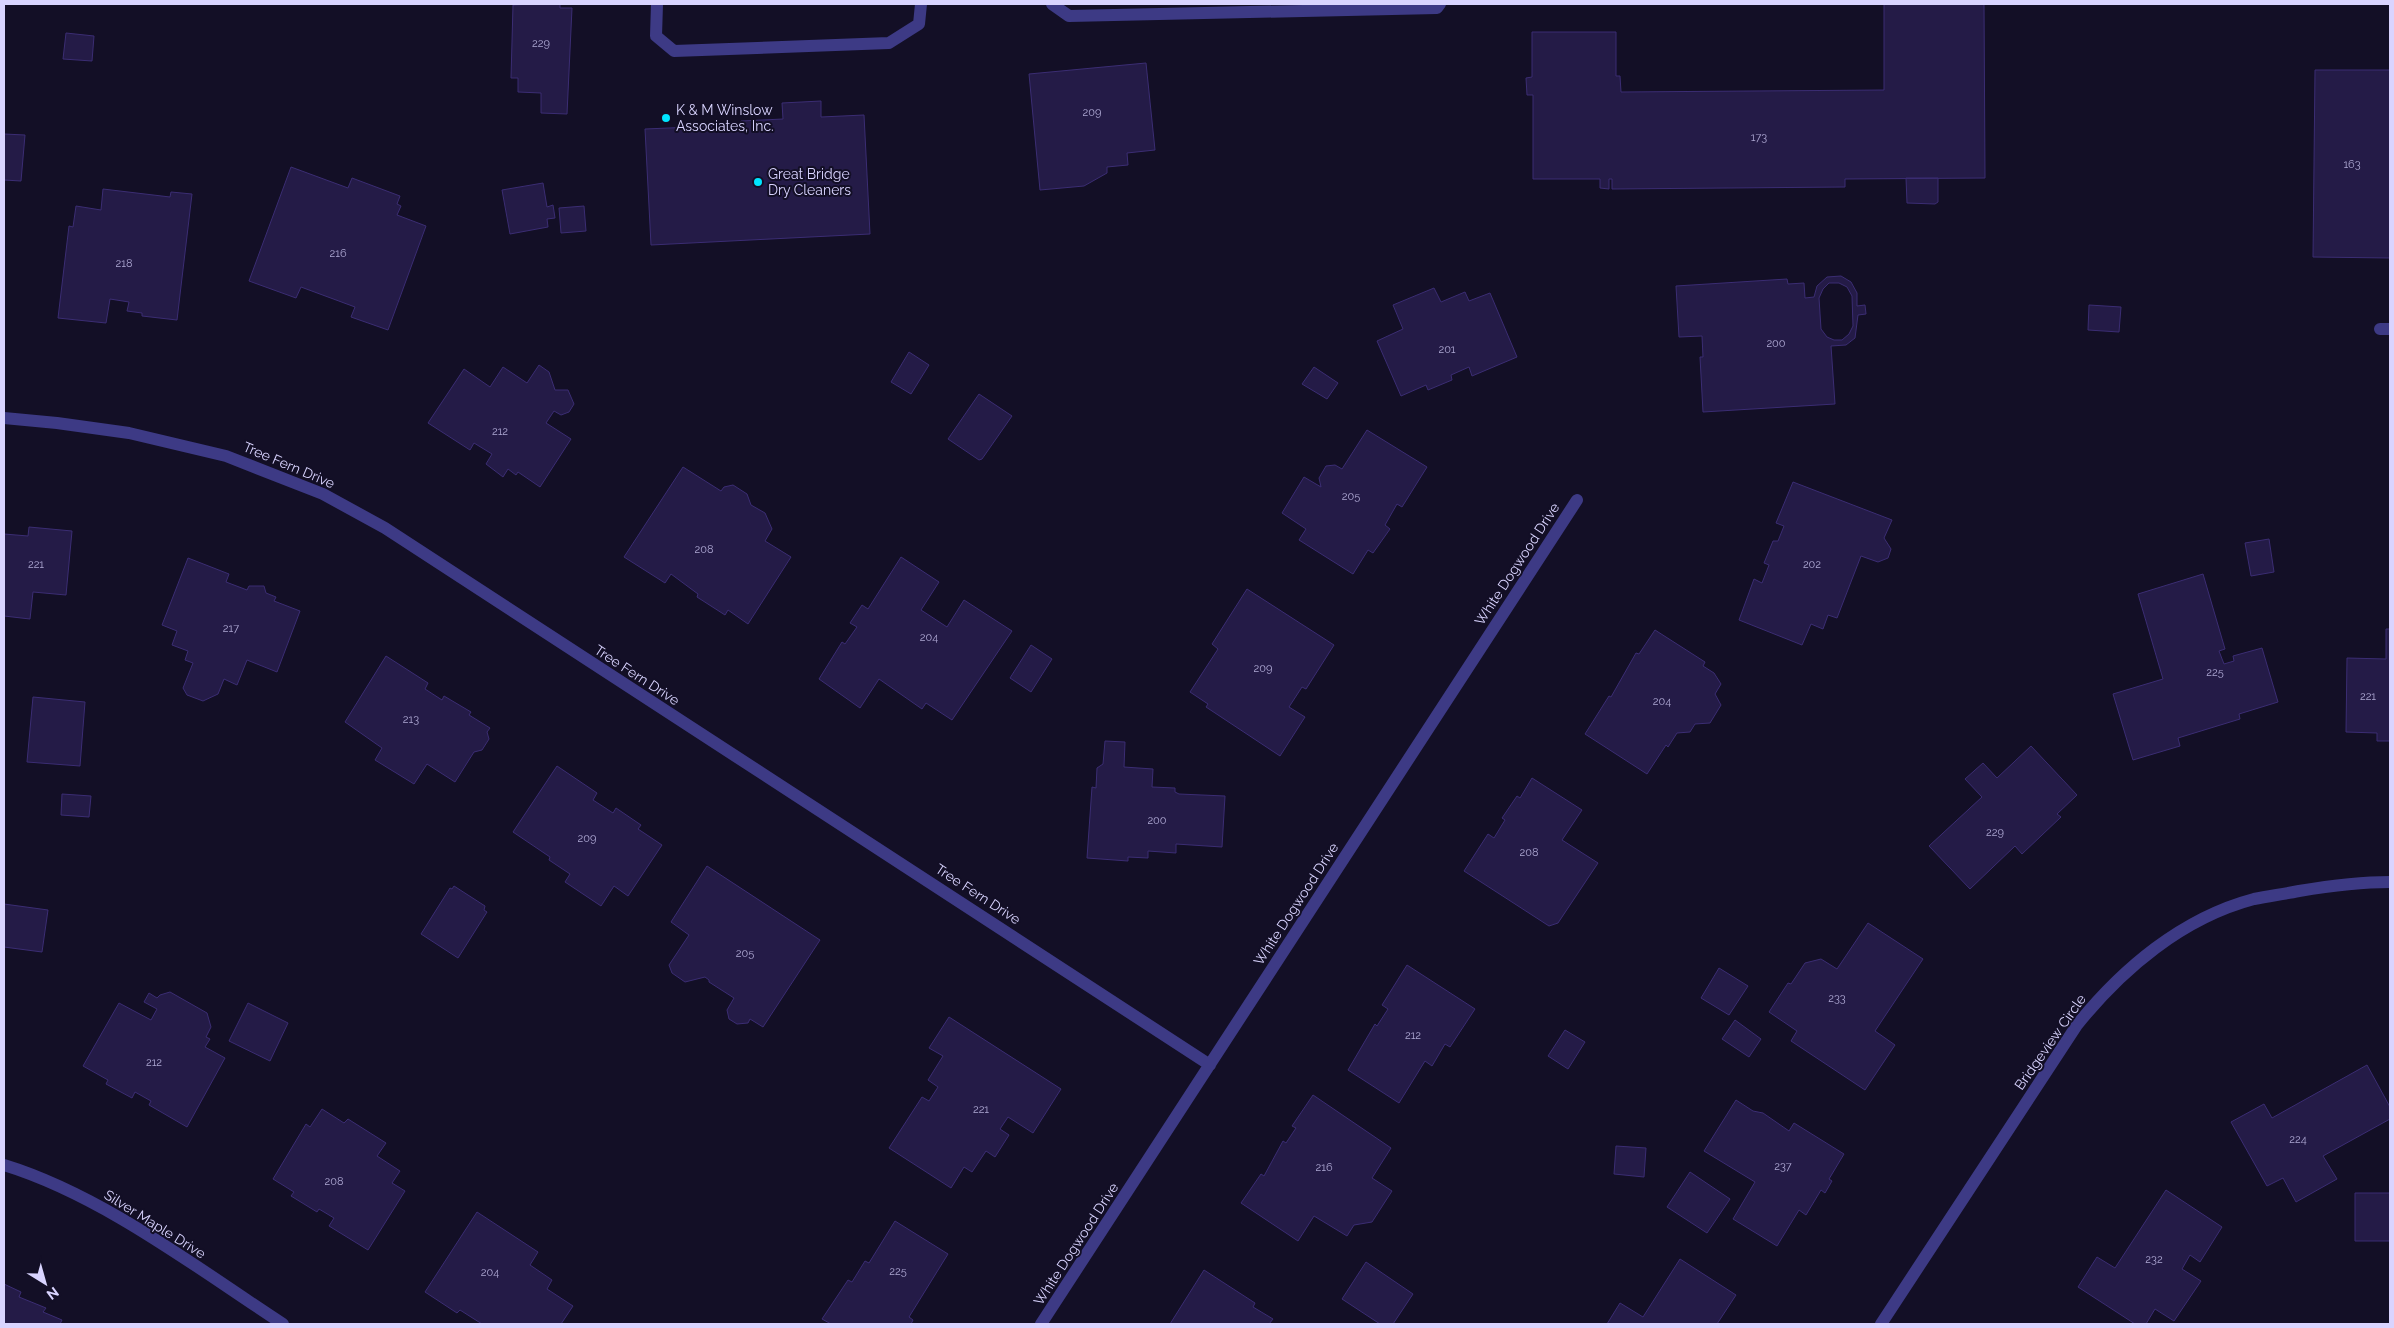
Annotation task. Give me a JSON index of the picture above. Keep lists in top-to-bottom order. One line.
{"streets":{"street":["Tree Fern Drive","White Dogwood Drive","Bridgeview Circle","Silver Maple Drive"]},"crossings":[["Tree Fern Drive","White Dogwood Drive"]],"places":["K & M Winslow Associates, Inc.","Great Bridge Dry Cleaners"],"house_numbers":["229","209","173","163","216","218","200","201","212","205","208","221","202","217","204","209","225","221","204","213","200","229","209","208","205","233","212","212","221","224","237","216","208","232","225","204"],"north":"bottom right"}
